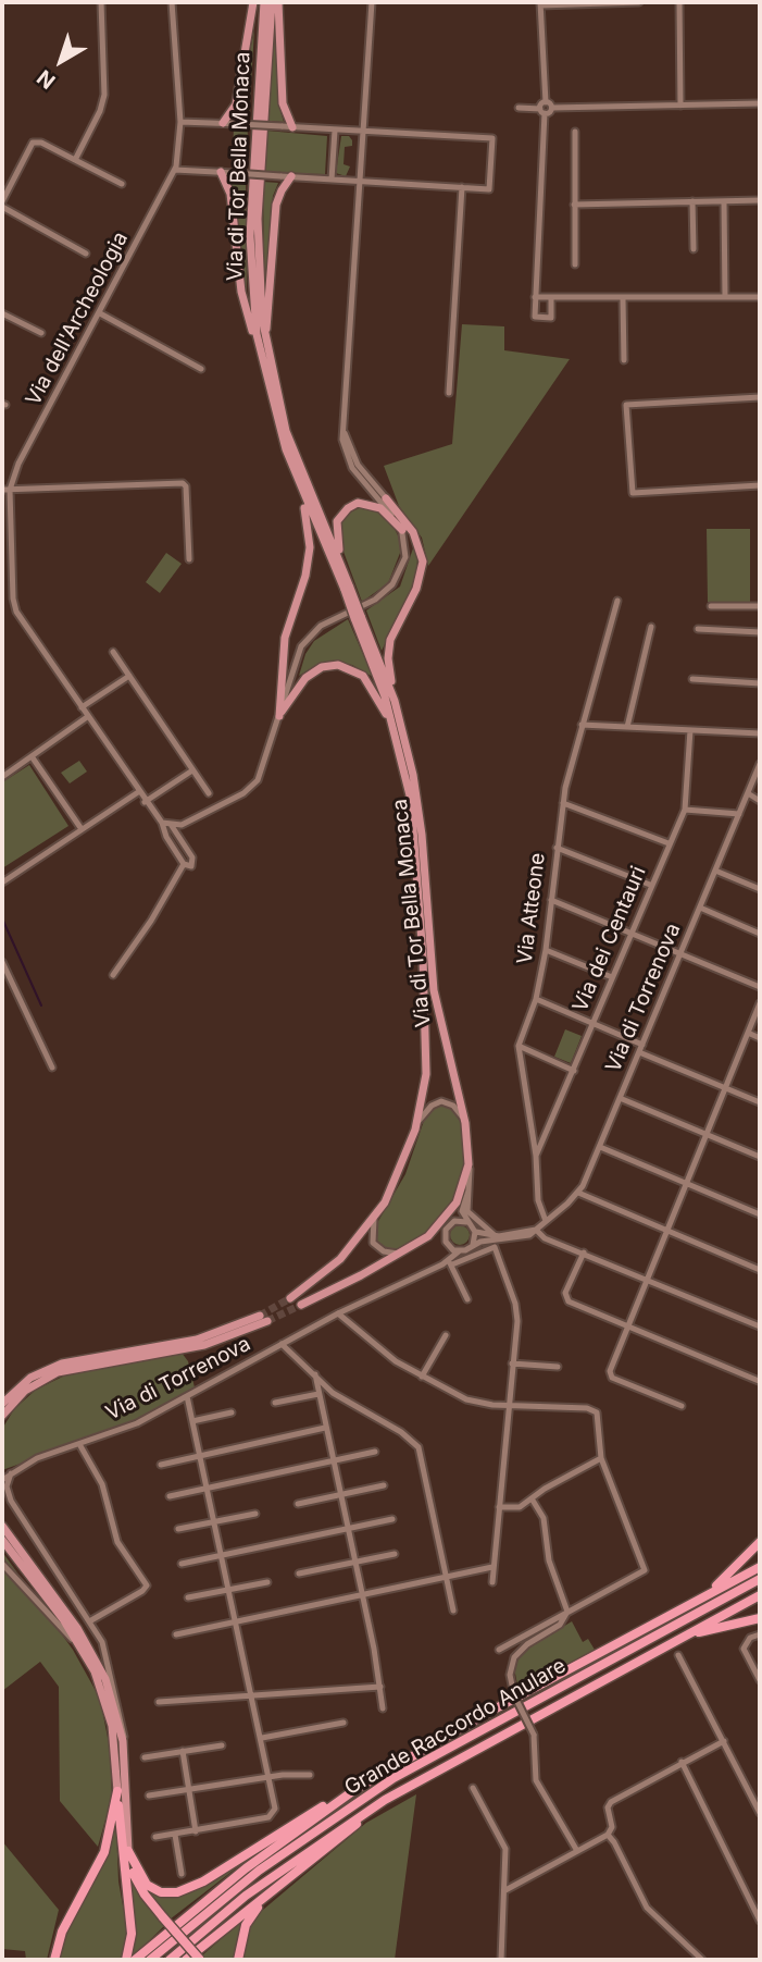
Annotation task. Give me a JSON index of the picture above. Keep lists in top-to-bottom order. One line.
{"streets":{"highway":["Grande Raccordo Anulare"],"main road":["Via di Tor Bella Monaca"],"street":["Via dell'Archeologia","Via Atteone","Via dei Centauri","Via di Torrenova"]},"crossings":[["Via Atteone","Via dei Centauri"],["Via Atteone","Via di Torrenova"]],"north":"bottom left"}
